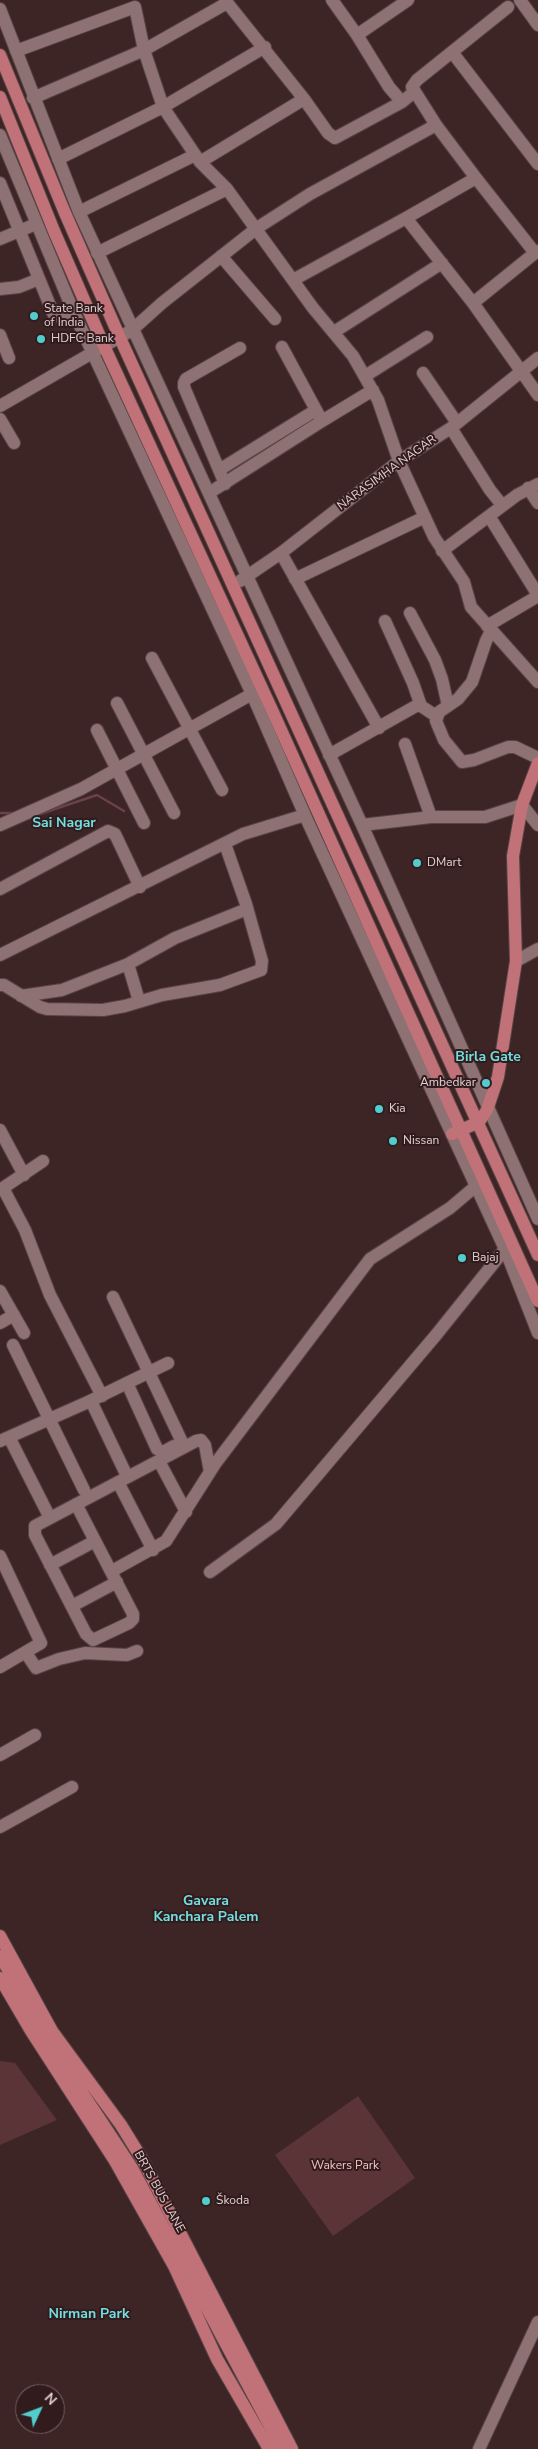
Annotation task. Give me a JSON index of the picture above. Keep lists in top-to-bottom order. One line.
{"streets":{"main road":["BRTS BUS LANE"],"street":["NARASIMHA NAGAR"]},"districts":["Sai Nagar","Birla Gate","Gavara Kanchara Palem","Nirman Park"],"parks":["Wakers Park"],"places":["State Bank of India","HDFC Bank","DMart","Ambedkar","Kia","Nissan","Bajaj","Škoda"],"north":"top right"}
